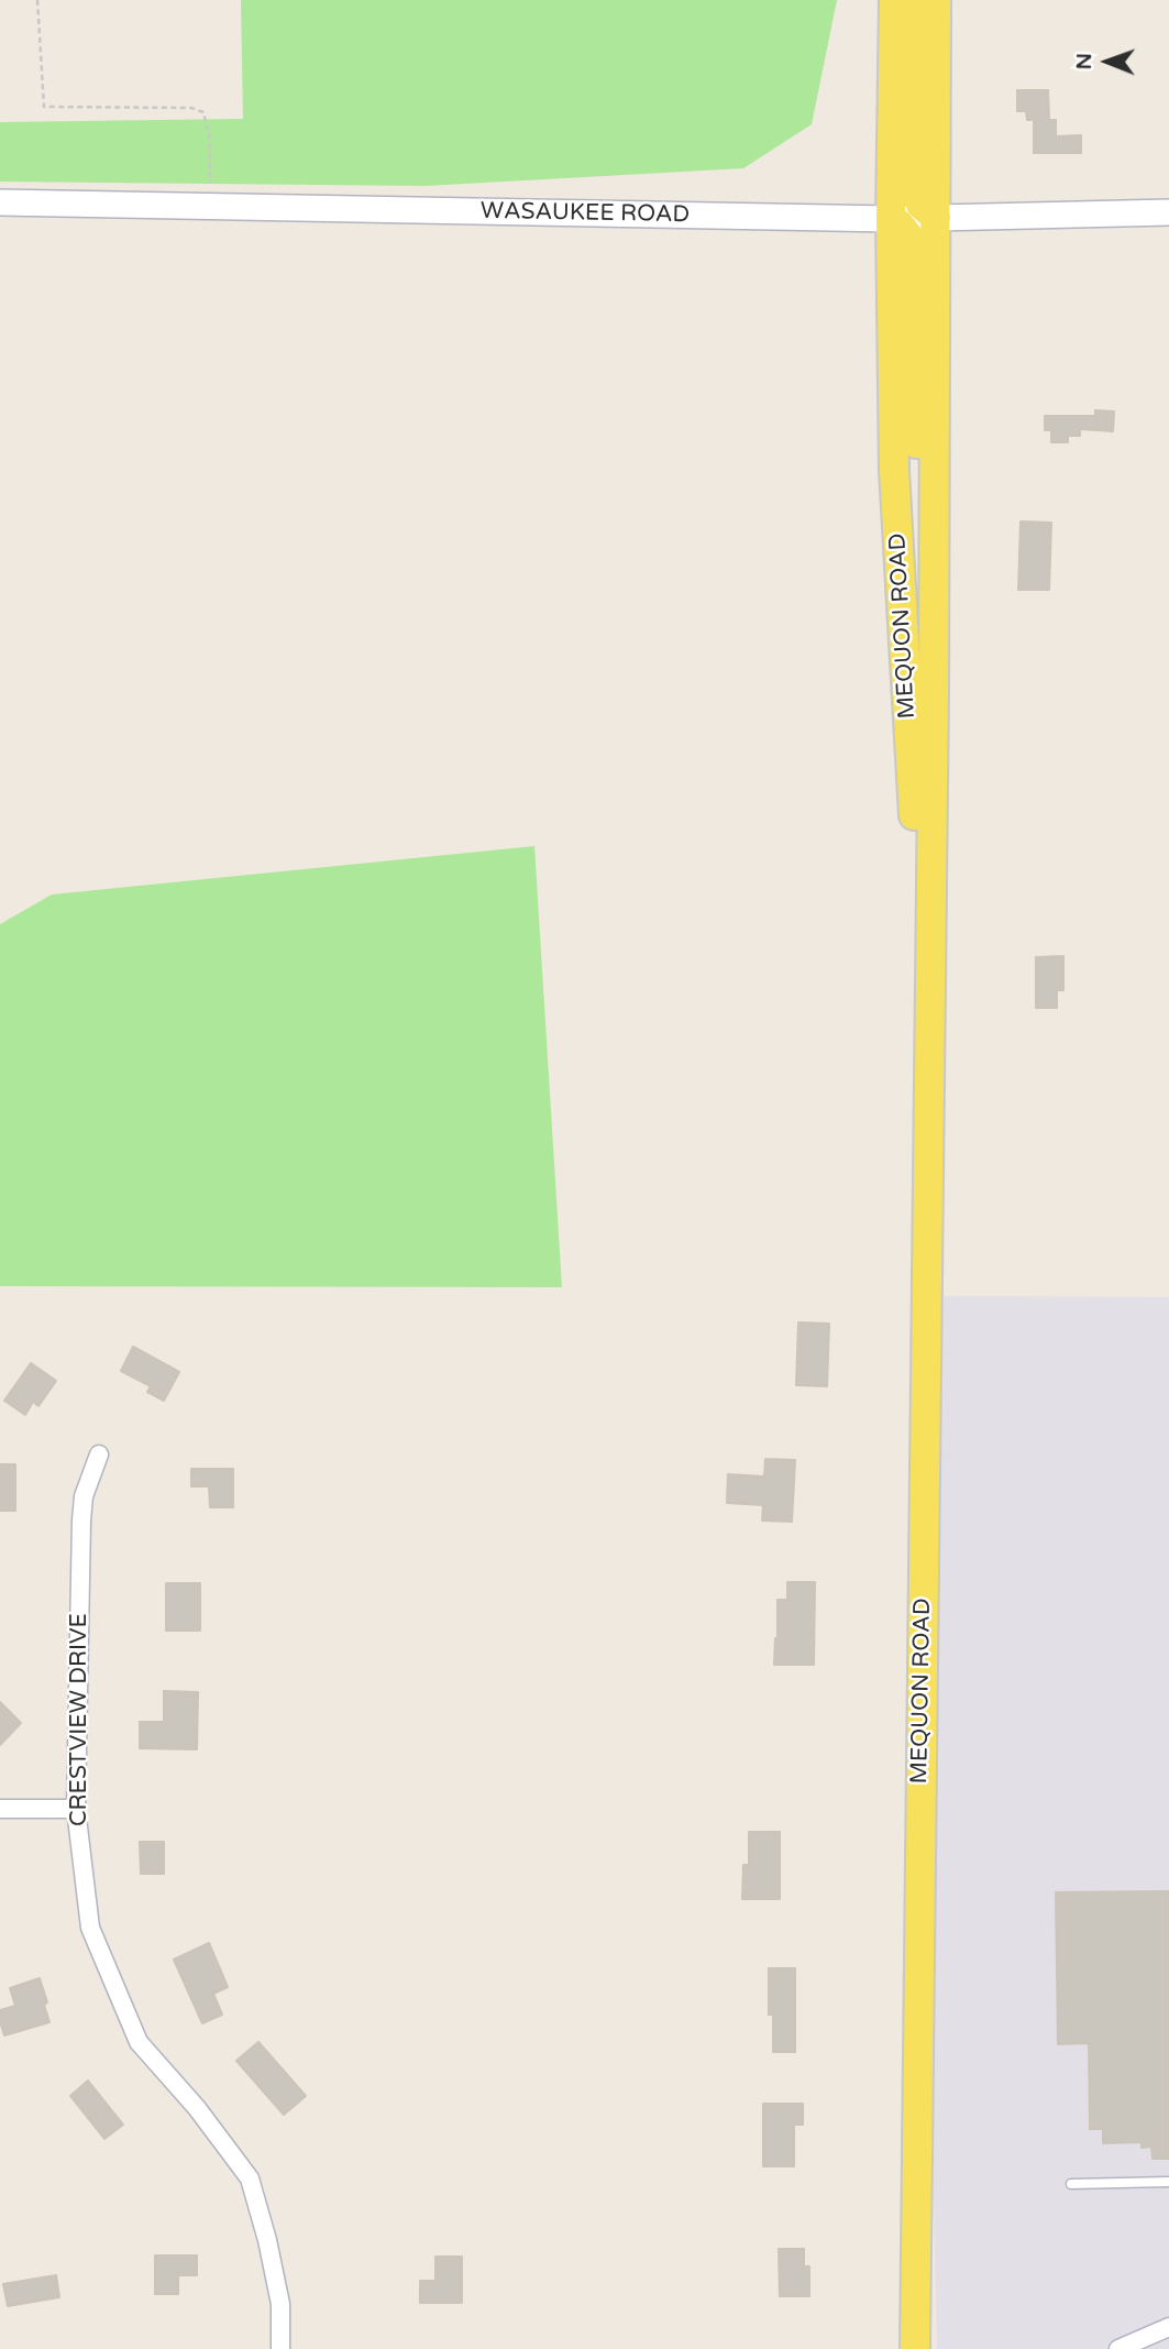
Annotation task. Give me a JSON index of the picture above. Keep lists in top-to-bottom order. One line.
{"streets":{"main road":["MEQUON ROAD"],"street":["WASAUKEE ROAD","CRESTVIEW DRIVE"]},"crossings":[["WASAUKEE ROAD","MEQUON ROAD"]],"north":"left"}
